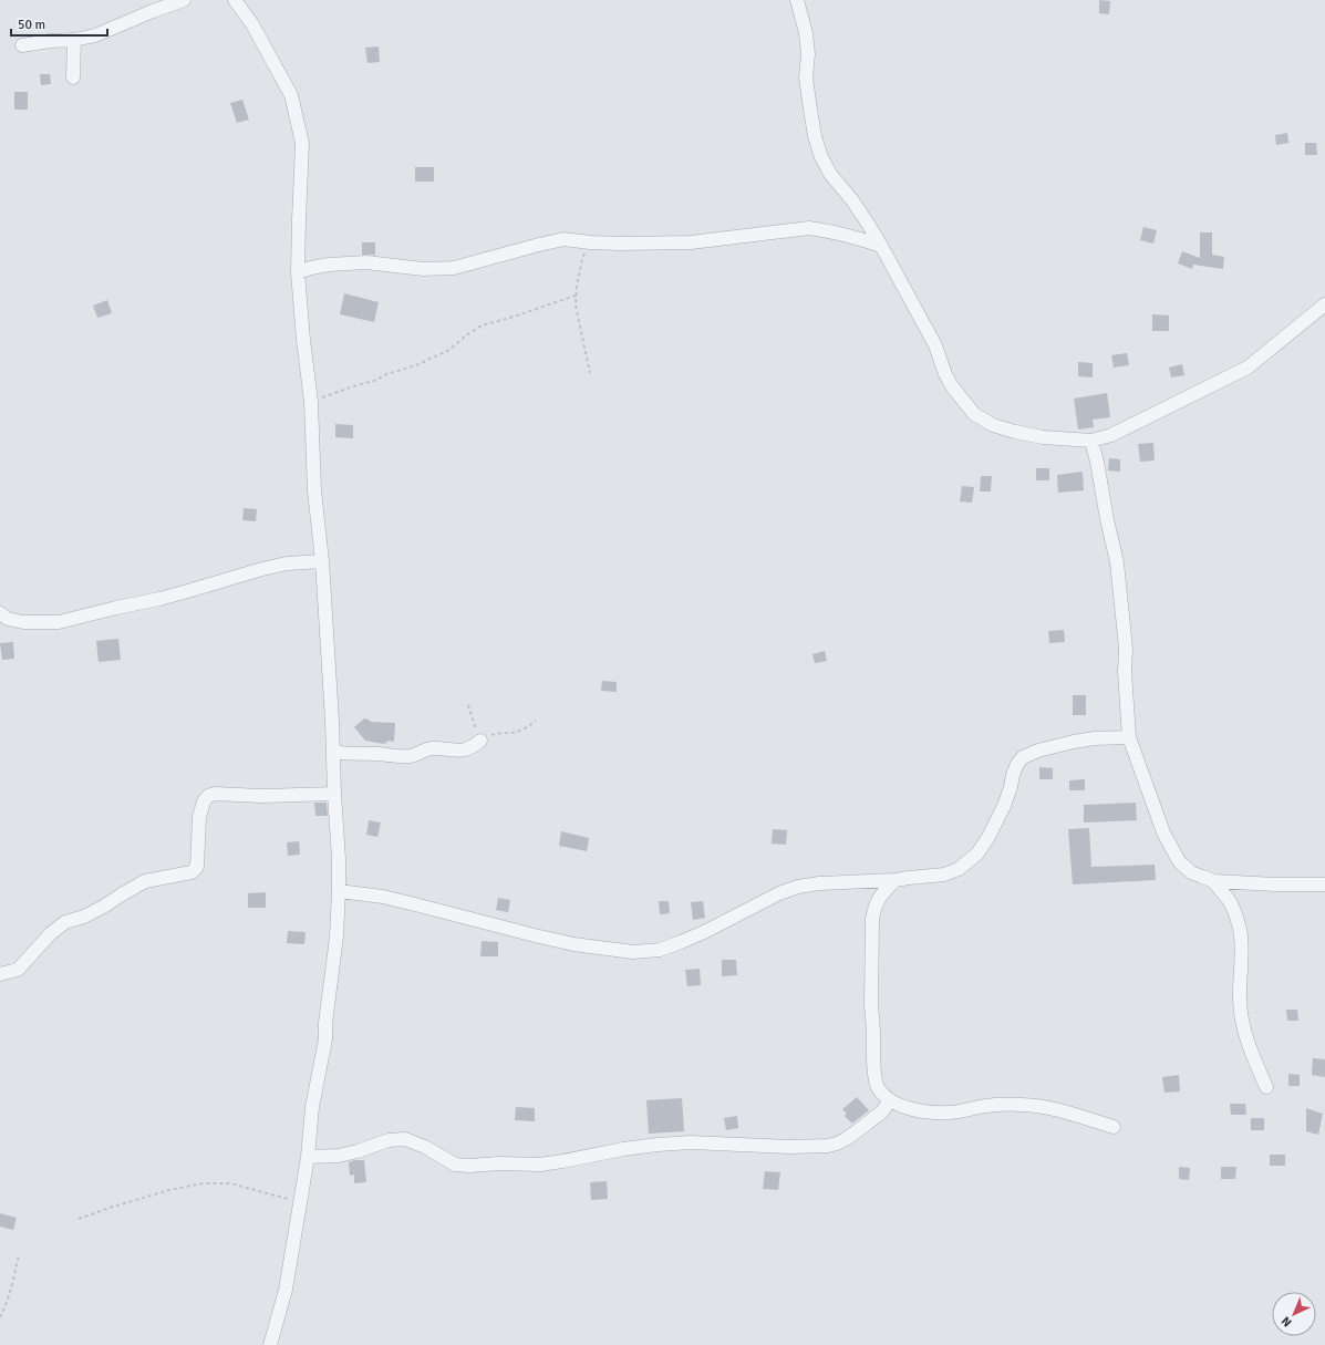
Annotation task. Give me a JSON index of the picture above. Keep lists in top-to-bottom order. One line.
{"scale_bar":"50 m","north":"bottom left"}
